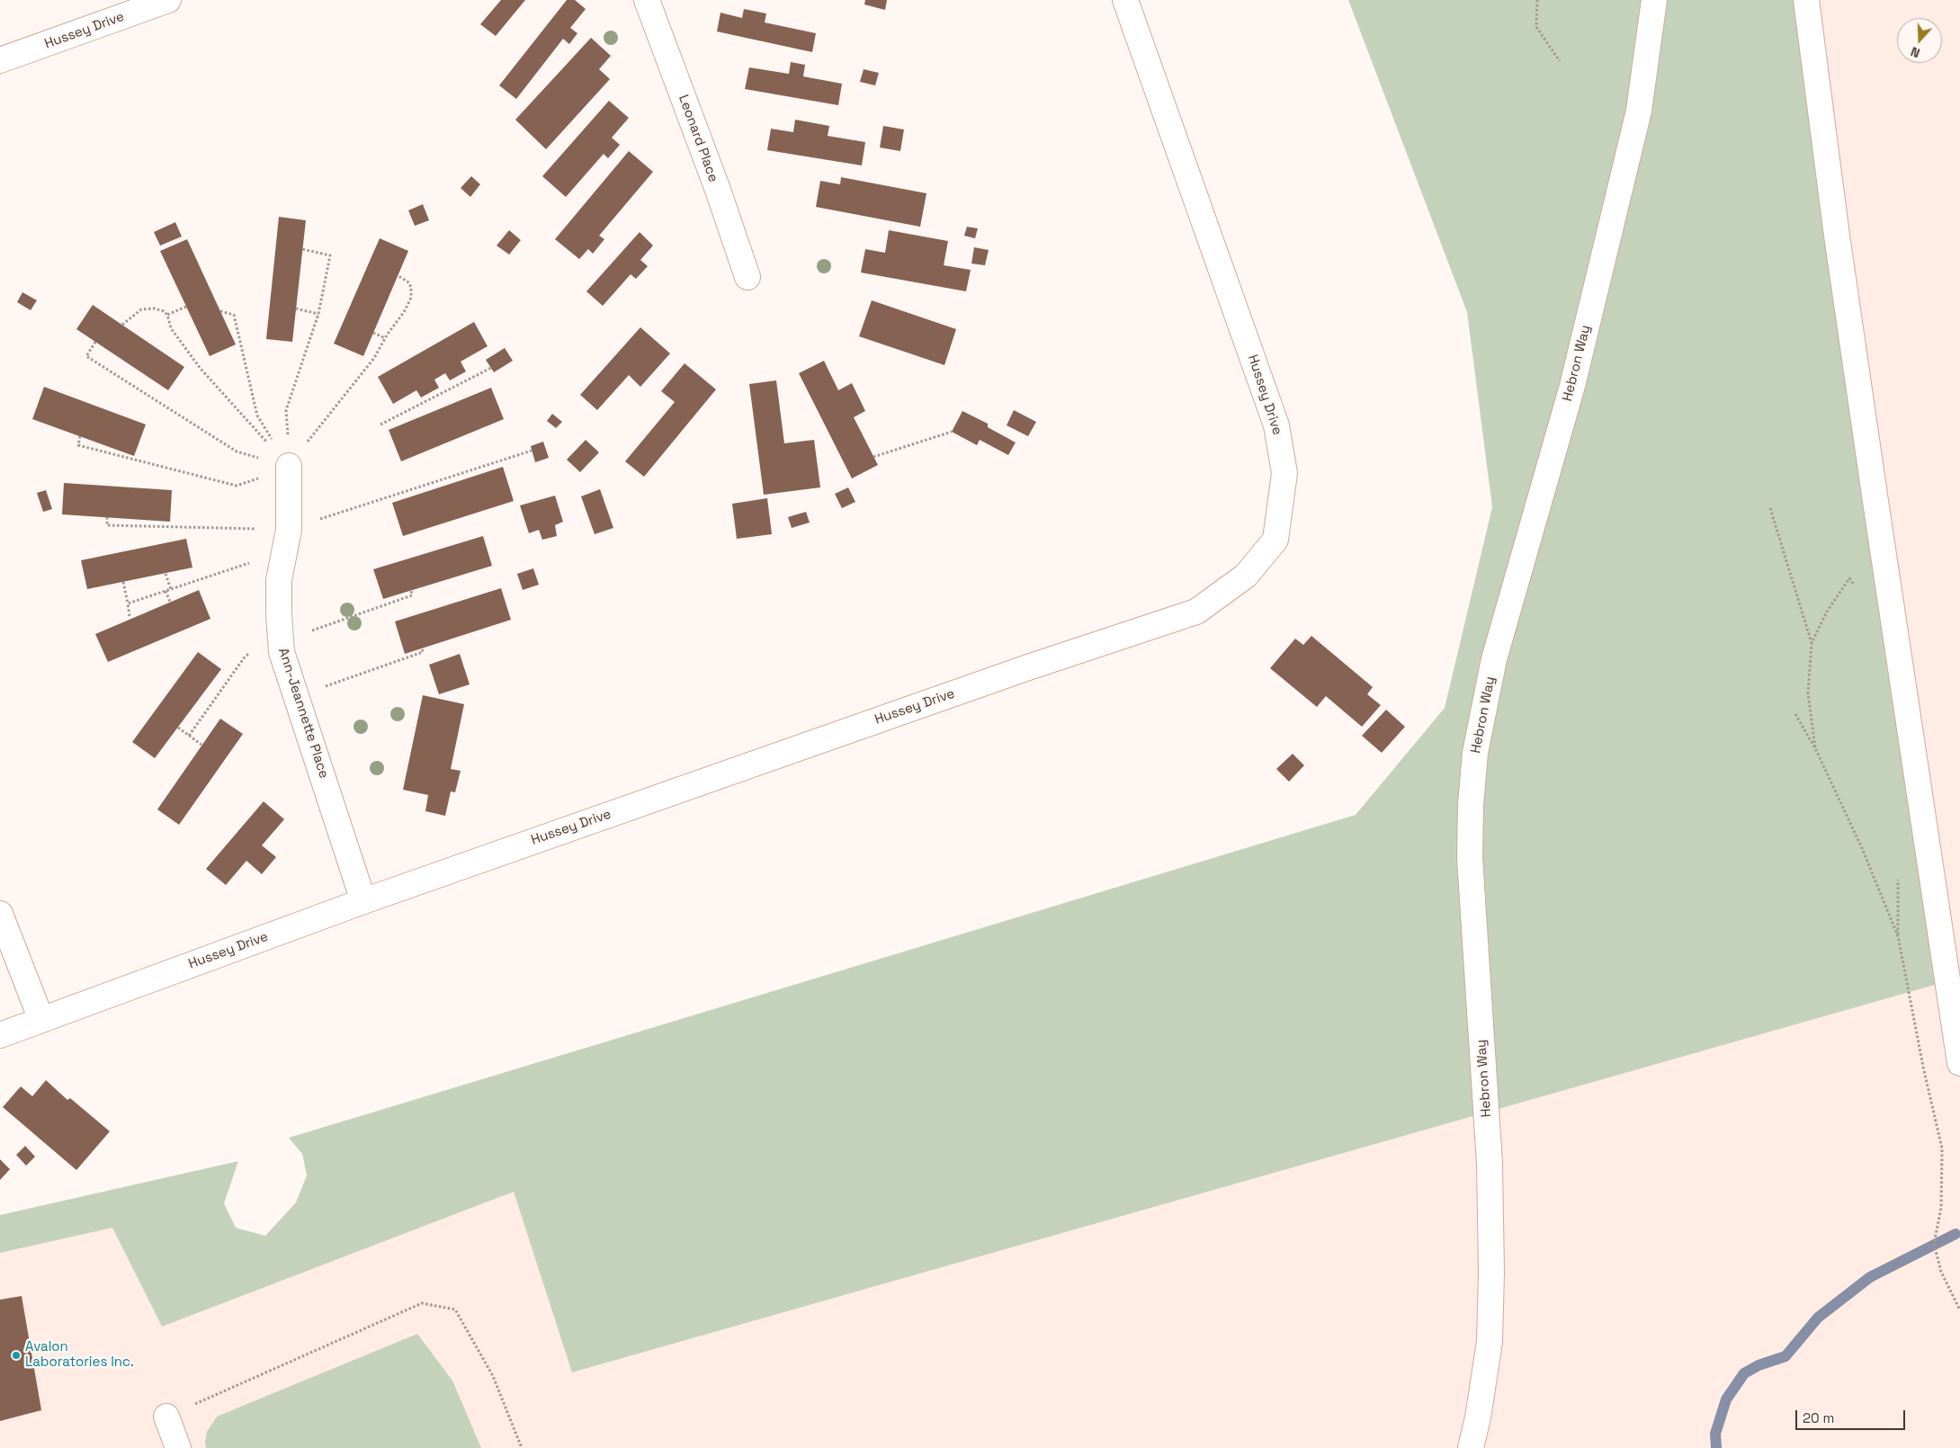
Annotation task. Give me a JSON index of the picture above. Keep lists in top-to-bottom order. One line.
{"streets":{"street":["Hussey Drive","Leonard Place","Hebron Way","Ann-Jeannette Place"]},"crossings":[["Hussey Drive","Ann-Jeannette Place"]],"places":["Avalon Laboratories Inc."],"scale_bar":"20 m","north":"bottom"}
